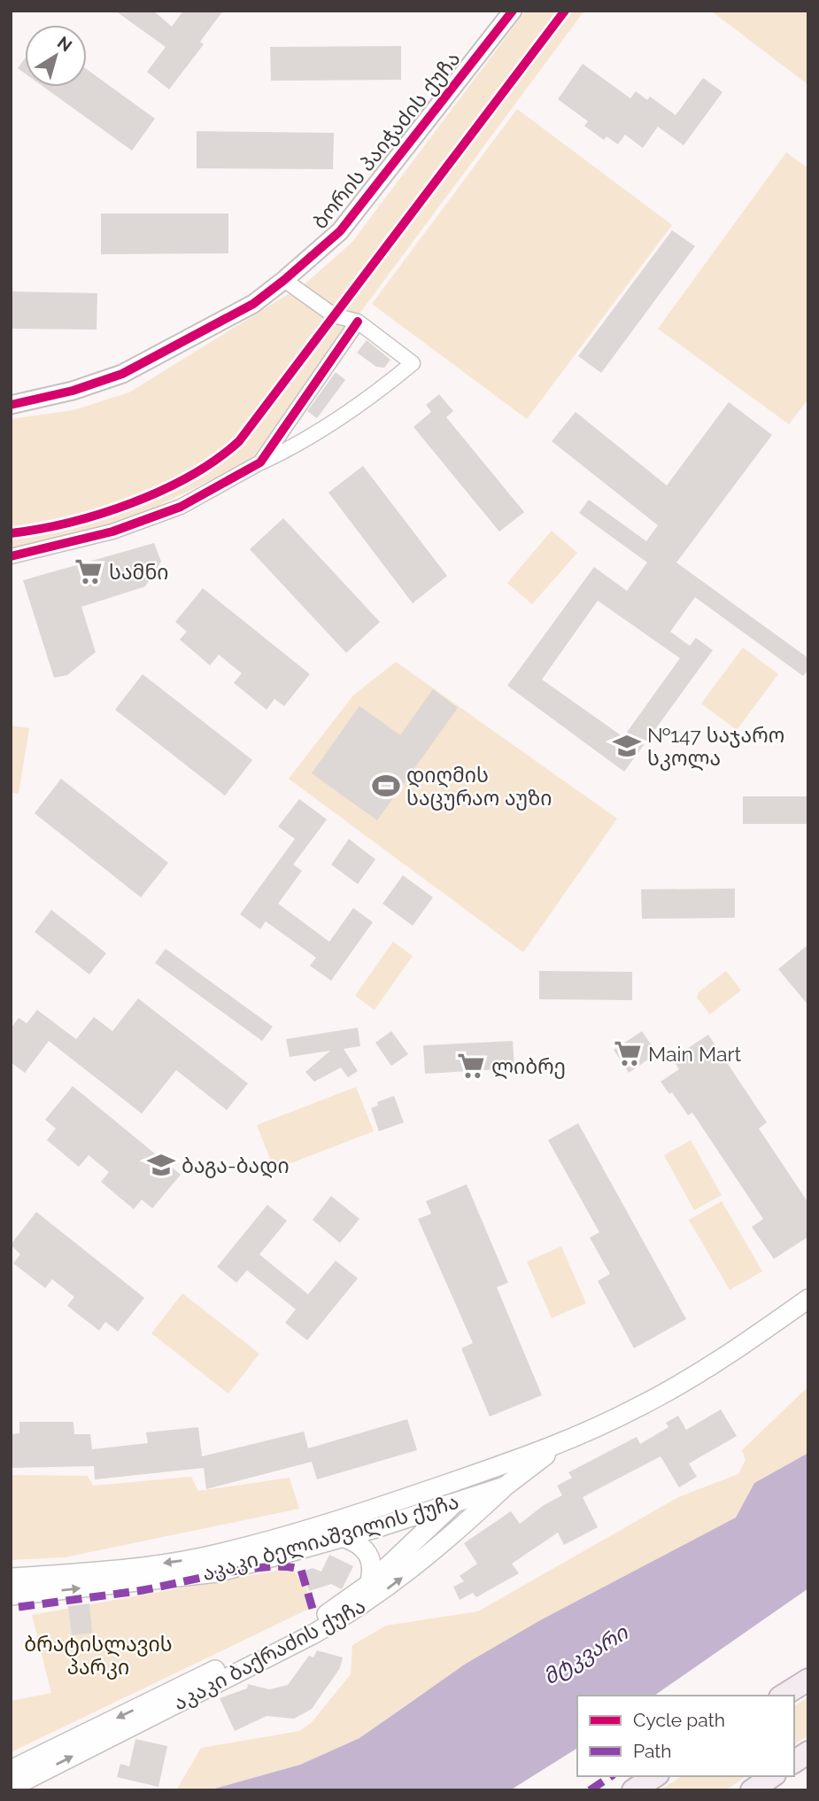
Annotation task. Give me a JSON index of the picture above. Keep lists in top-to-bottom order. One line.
{"streets":{"main road":["აკაკი ბელიაშვილის ქუჩა","აკაკი ბაქრაძის ქუჩა"],"street":["ბორის პაიჭაძის ქუჩა"]},"crossings":[["აკაკი ბელიაშვილის ქუჩა","აკაკი ბაქრაძის ქუჩა"]],"water":["მტკვარი"],"parks":["ბრატისლავის პარკი"],"places":{"supermarket":["სამნი","Main Mart","ლიბრე"],"school or university":["№147 საჯარო სკოლა","ბაგა-ბადი"],"sports":["დიღმის საცურაო აუზი"]},"legend":["Cycle path","Path"],"north":"top right"}
